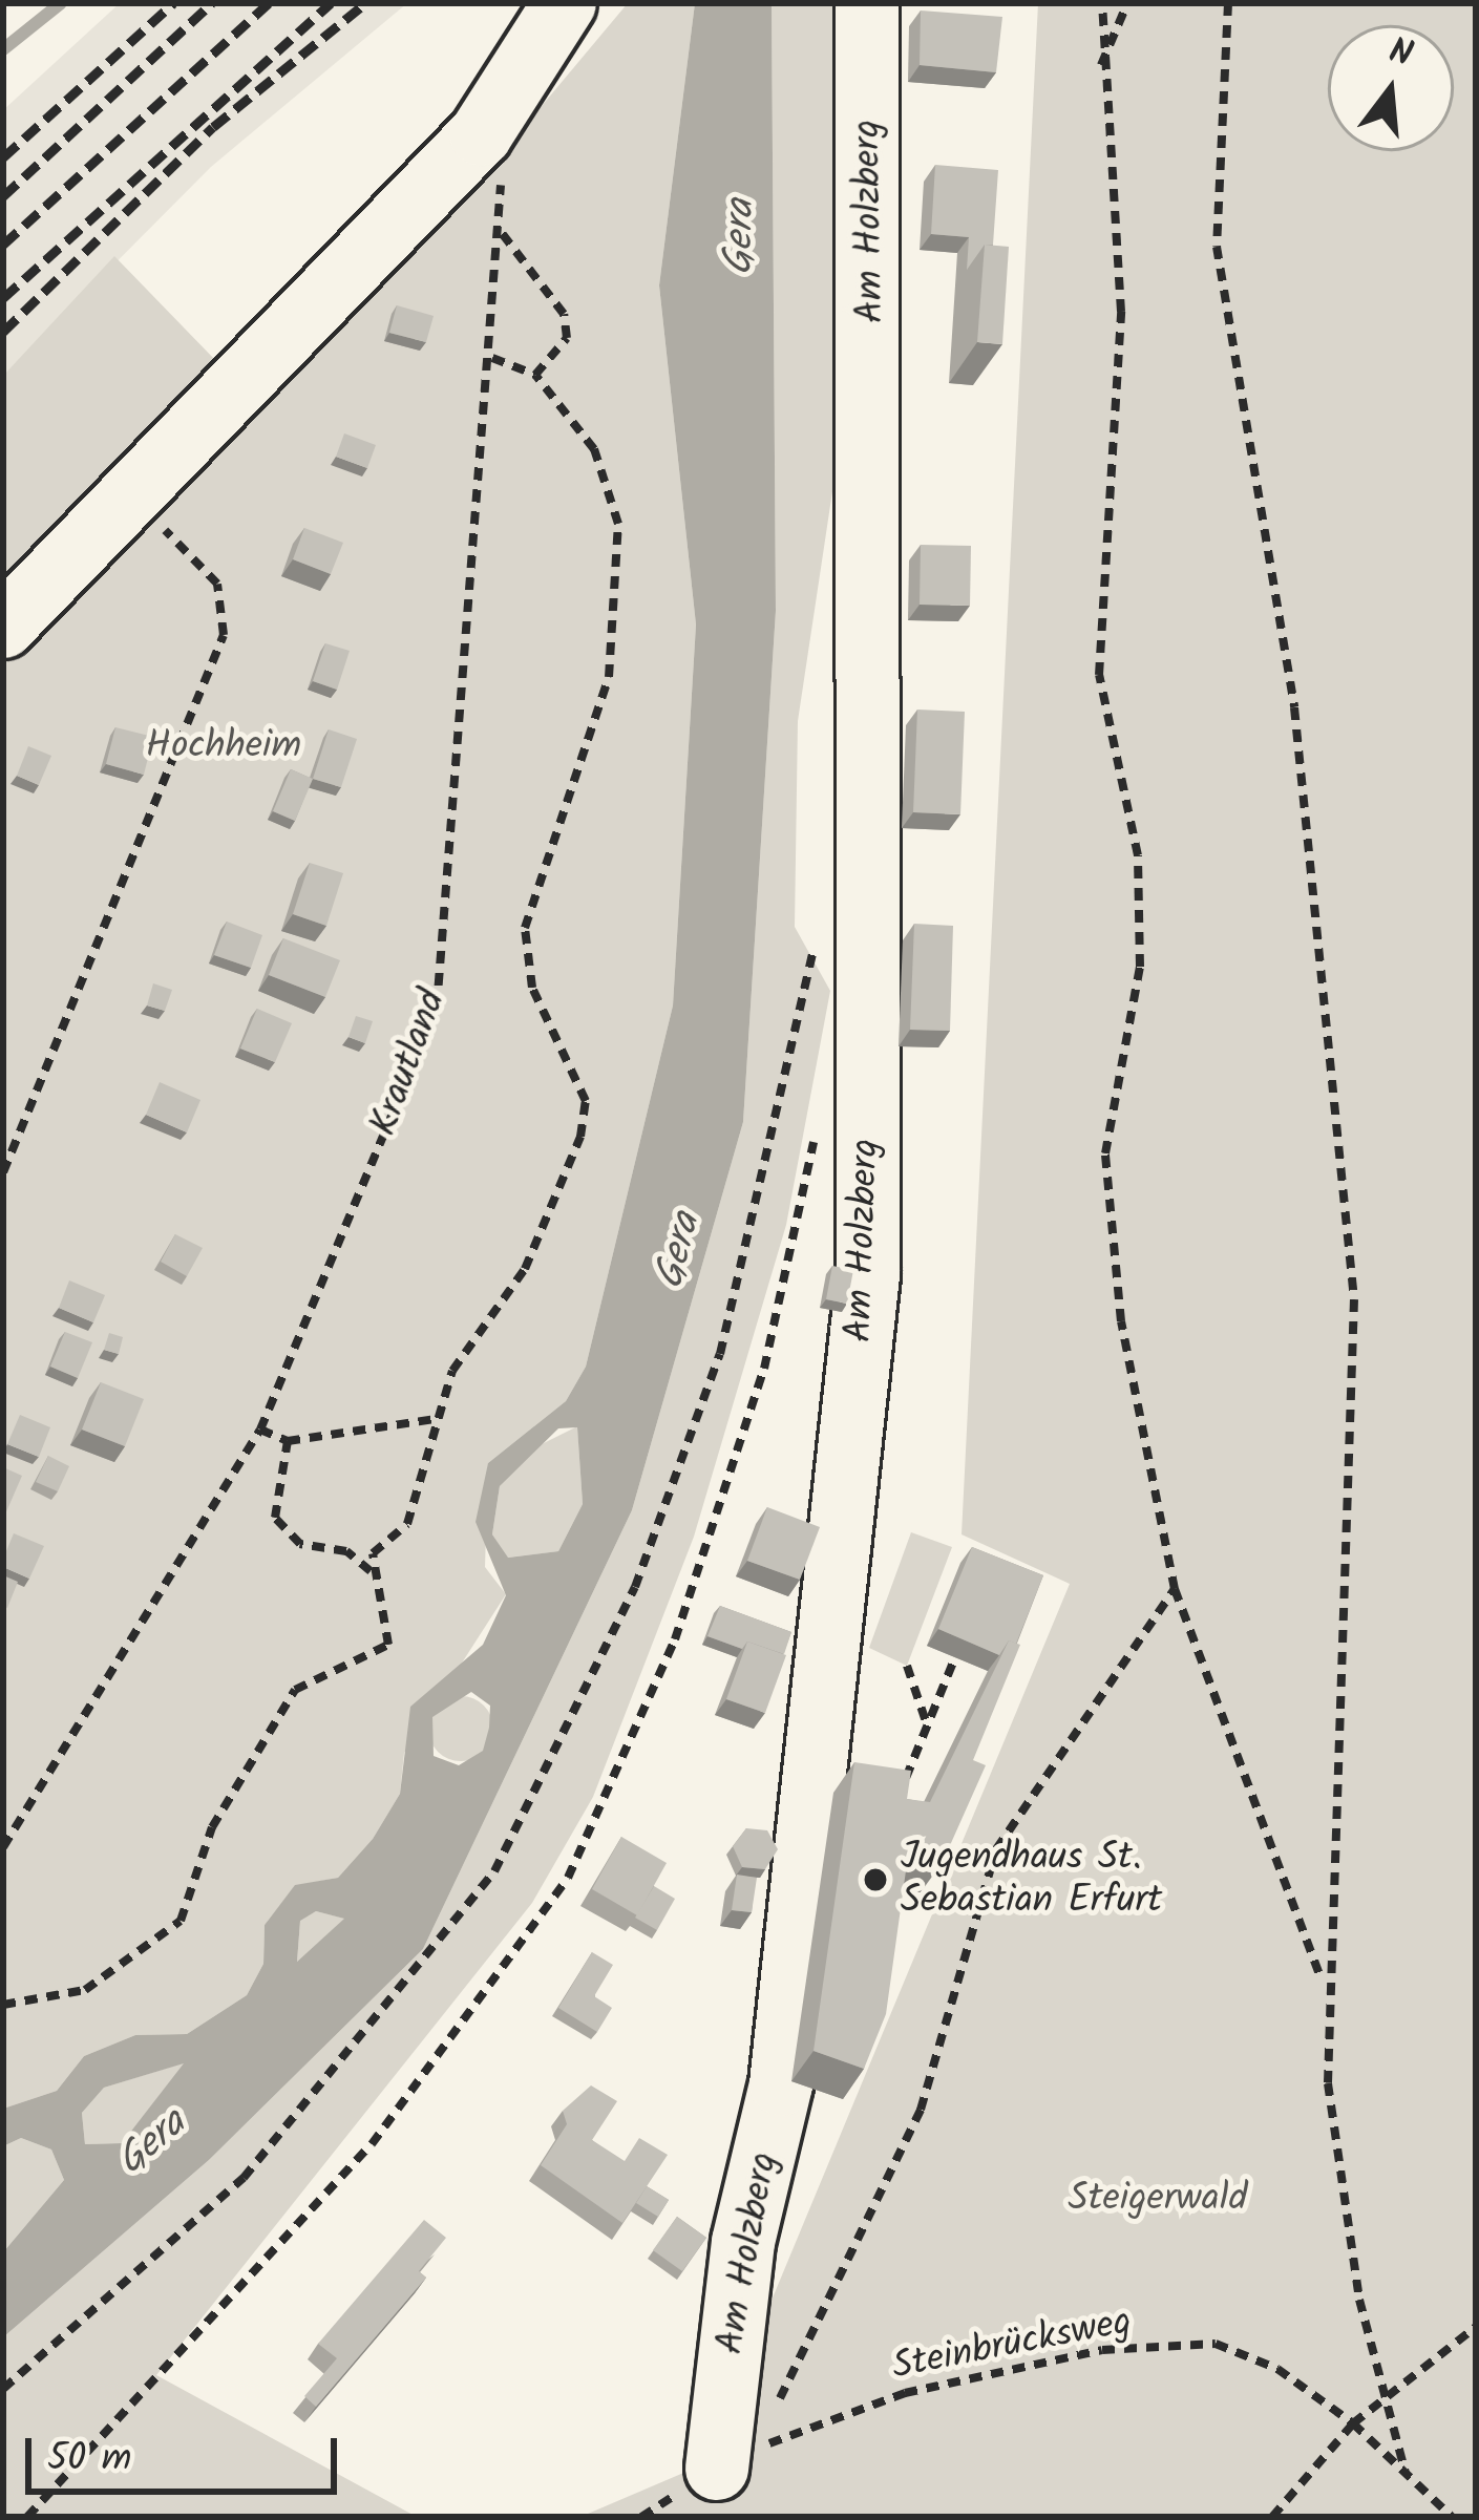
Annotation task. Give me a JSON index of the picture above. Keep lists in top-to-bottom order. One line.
{"streets":{"street":["Am Holzberg"],"path":["Krautland","Steinbrücksweg"]},"water":["Gera"],"parks":["Hochheim","Steigerwald"],"places":["Jugendhaus St. Sebastian Erfurt"],"scale_bar":"50 m","north":"top"}
